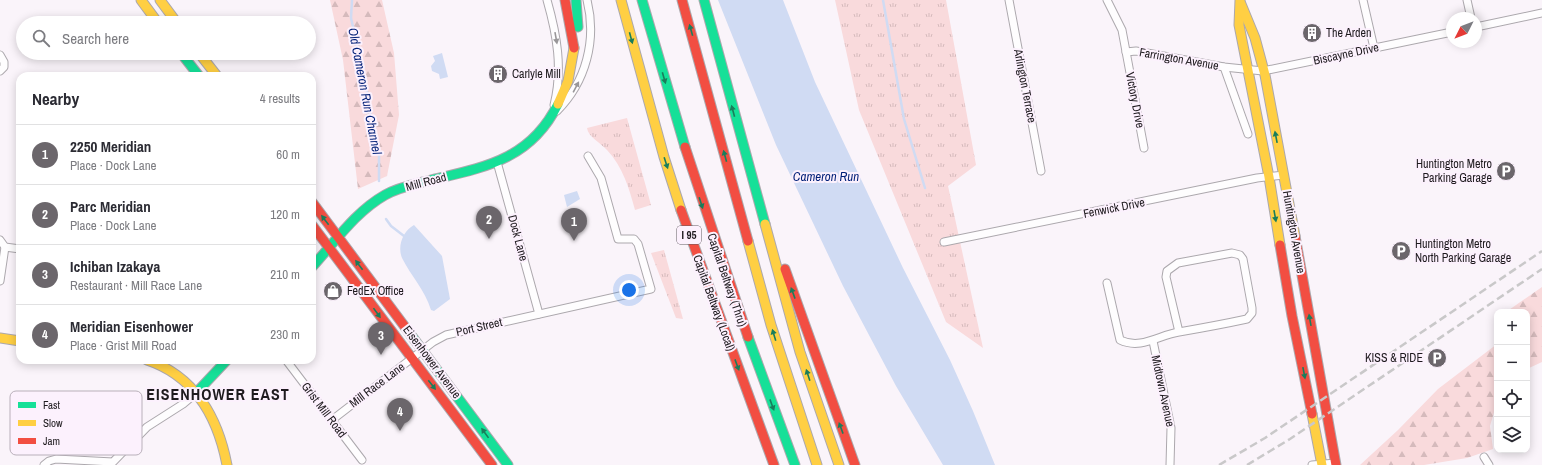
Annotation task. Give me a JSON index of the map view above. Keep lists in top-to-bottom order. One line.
{"streets":{"main road":["Mill Road","Huntington Avenue","I 95","Capital Beltway (Thru)","Capital Beltway (Local)","Eisenhower Avenue"],"street":["Biscayne Drive","Farrington Avenue","Arlington Terrace","Victory Drive","Fenwick Drive","Dock Lane","Port Street","Mill Race Lane","Midtown Avenue","Grist Mill Road"]},"crossings":[["Biscayne Drive","Farrington Avenue"],["Biscayne Drive","Huntington Avenue"],["Farrington Avenue","Victory Drive"],["Farrington Avenue","Huntington Avenue"],["Mill Road","Dock Lane"],["Mill Road","Eisenhower Avenue"],["Fenwick Drive","Huntington Avenue"],["Dock Lane","Port Street"],["Port Street","Eisenhower Avenue"],["Port Street","Mill Race Lane"],["Eisenhower Avenue","Mill Race Lane"],["Mill Race Lane","Grist Mill Road"]],"districts":["EISENHOWER EAST"],"water":["Old Cameron Run Channel","Cameron Run"],"places":{"building":["The Arden","Carlyle Mill"],"parking":["Huntington Metro Parking Garage","Huntington Metro North Parking Garage","KISS & RIDE"],"shop":["FedEx Office"]},"legend":["Fast","Slow","Jam"],"north":"bottom left","page":{"search":"Search here","heading":["Nearby","4 results"],"list":[{"mark":"1","name":"2250 Meridian","note":"Place · Dock Lane","value":"60 m"},{"mark":"2","name":"Parc Meridian","note":"Place · Dock Lane","value":"120 m"},{"mark":"3","name":"Ichiban Izakaya","note":"Restaurant · Mill Race Lane","value":"210 m"},{"mark":"4","name":"Meridian Eisenhower","note":"Place · Grist Mill Road","value":"230 m"}],"pins":["2","1","3","4"],"map_buttons":["+","−"]}}
